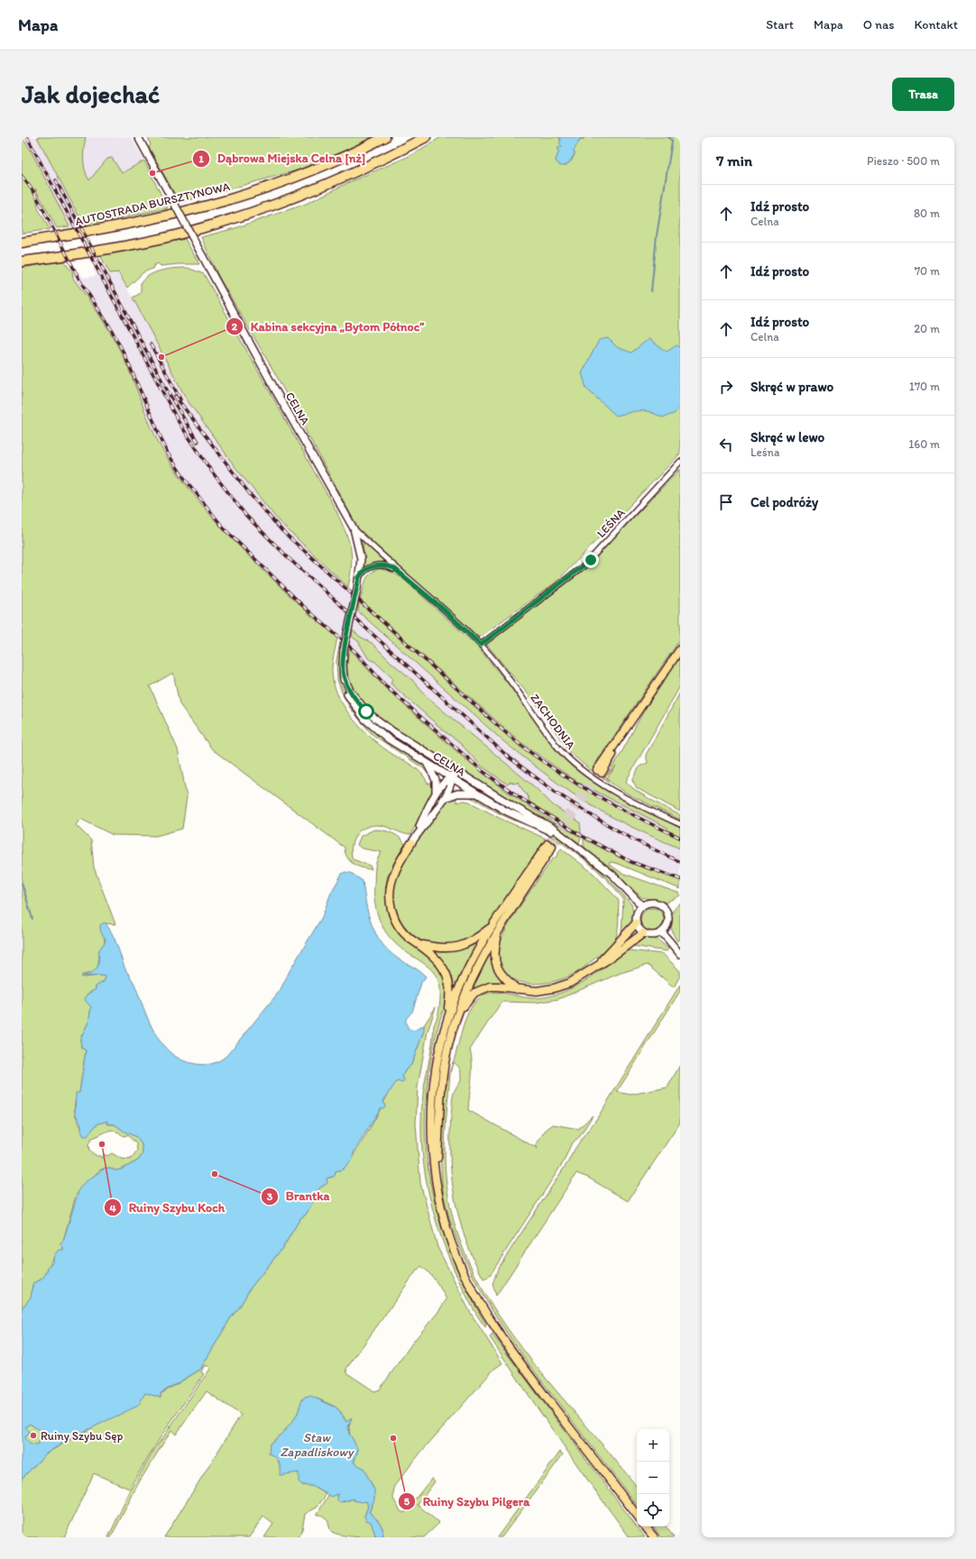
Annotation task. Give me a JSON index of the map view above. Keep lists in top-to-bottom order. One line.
{"streets":{"highway":["AUTOSTRADA BURSZTYNOWA"],"street":["CELNA","LEŚNA","ZACHODNIA"]},"crossings":[["LEŚNA","ZACHODNIA"]],"water":["Staw Zapadliskowy"],"places":["Dąbrowa Miejska Celna [nż]","Kabina sekcyjna „Bytom Północ”","Ruiny Szybu Koch","Brantka","Ruiny Szybu Sęp","Ruiny Szybu Pilgera"],"page":{"header":"Mapa","nav":["Start","Mapa","O nas","Kontakt"],"buttons":"Trasa","title":"Jak dojechać","heading":["7 min","Pieszo · 500 m"],"list":[["Idź prosto","Celna","80 m"],["Idź prosto","70 m"],["Idź prosto","Celna","20 m"],["Skręć w prawo","170 m"],["Skręć w lewo","Leśna","160 m"],"Cel podróży"],"map_buttons":["+","−"]}}
